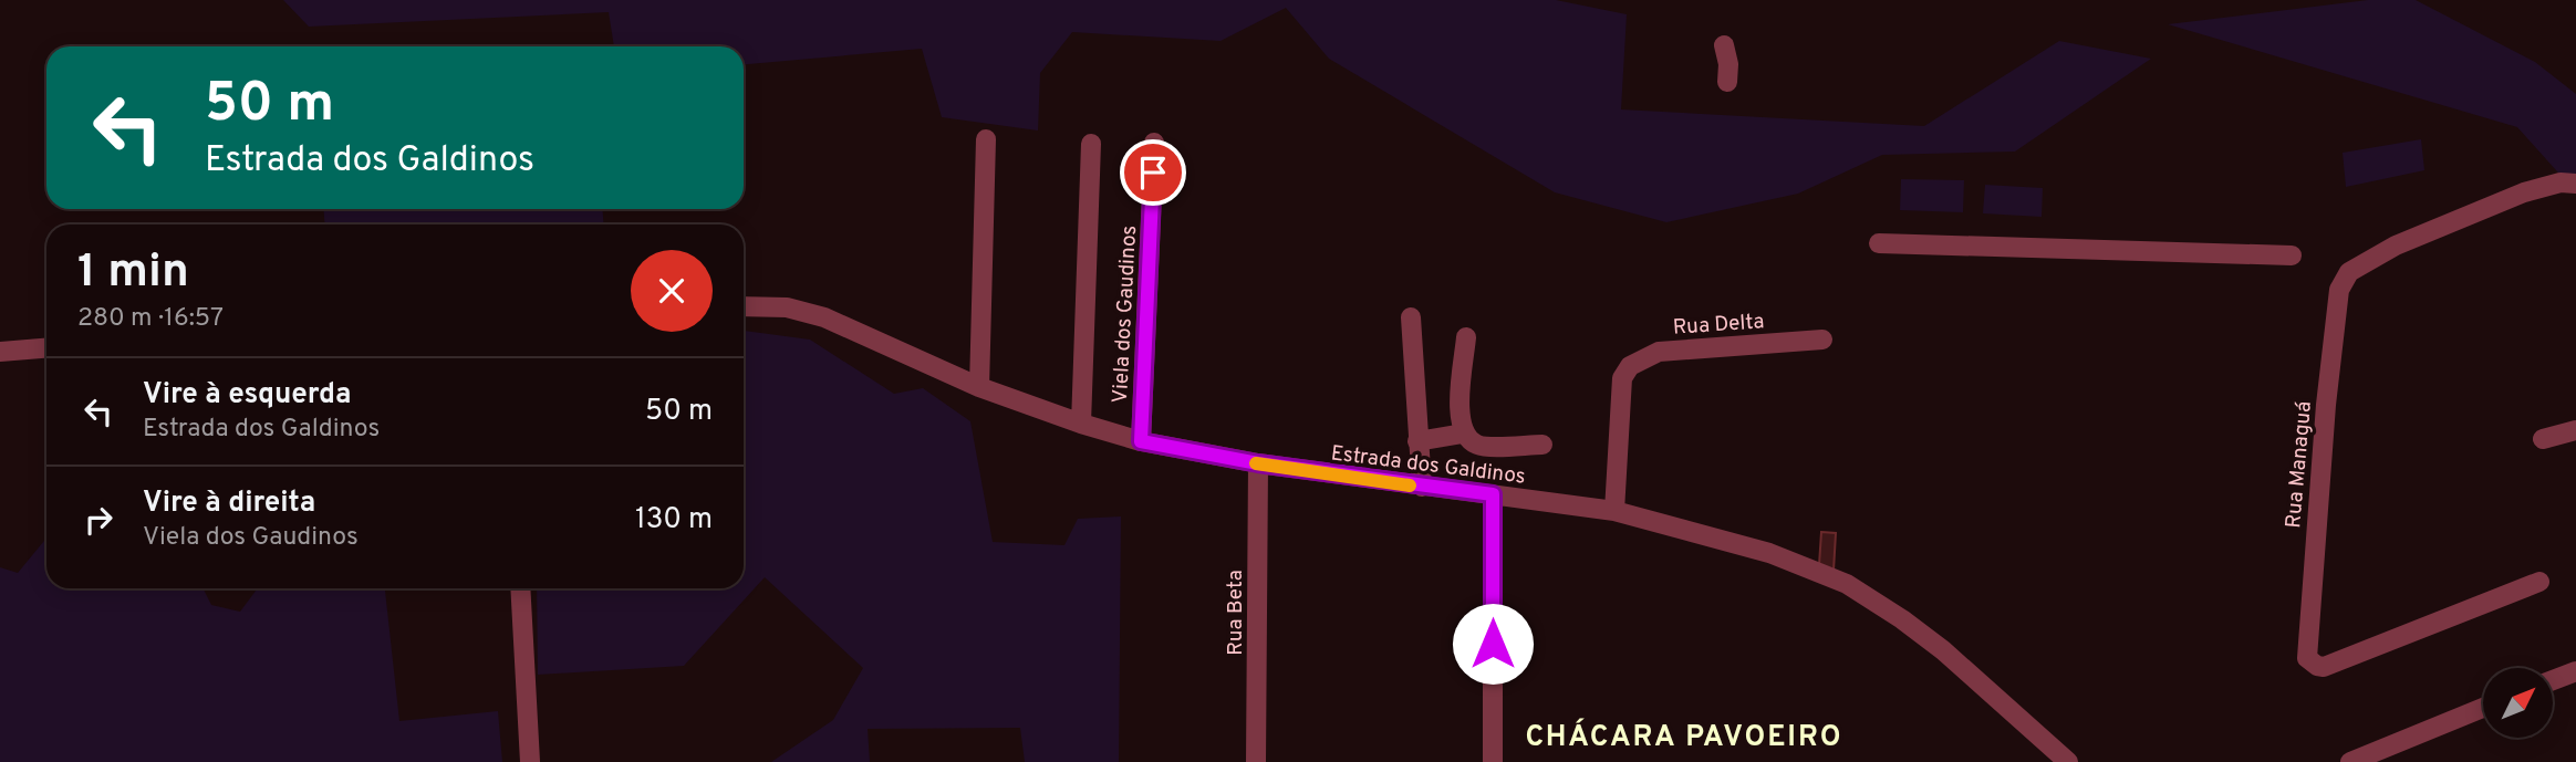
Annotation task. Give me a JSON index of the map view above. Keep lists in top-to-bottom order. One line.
{"streets":{"street":["Viela dos Gaudinos","Rua Delta","Estrada dos Galdinos","Rua Managuá","Rua Beta"]},"crossings":[["Viela dos Gaudinos","Estrada dos Galdinos"],["Rua Delta","Estrada dos Galdinos"],["Estrada dos Galdinos","Rua Beta"]],"districts":["CHÁCARA PAVOEIRO"],"north":"top right","page":{"turn":["50 m","Estrada dos Galdinos"],"heading":["1 min","280 m · 16:57"],"list":[{"name":"Vire à esquerda","note":"Estrada dos Galdinos","value":"50 m"},{"name":"Vire à direita","note":"Viela dos Gaudinos","value":"130 m"}]}}
